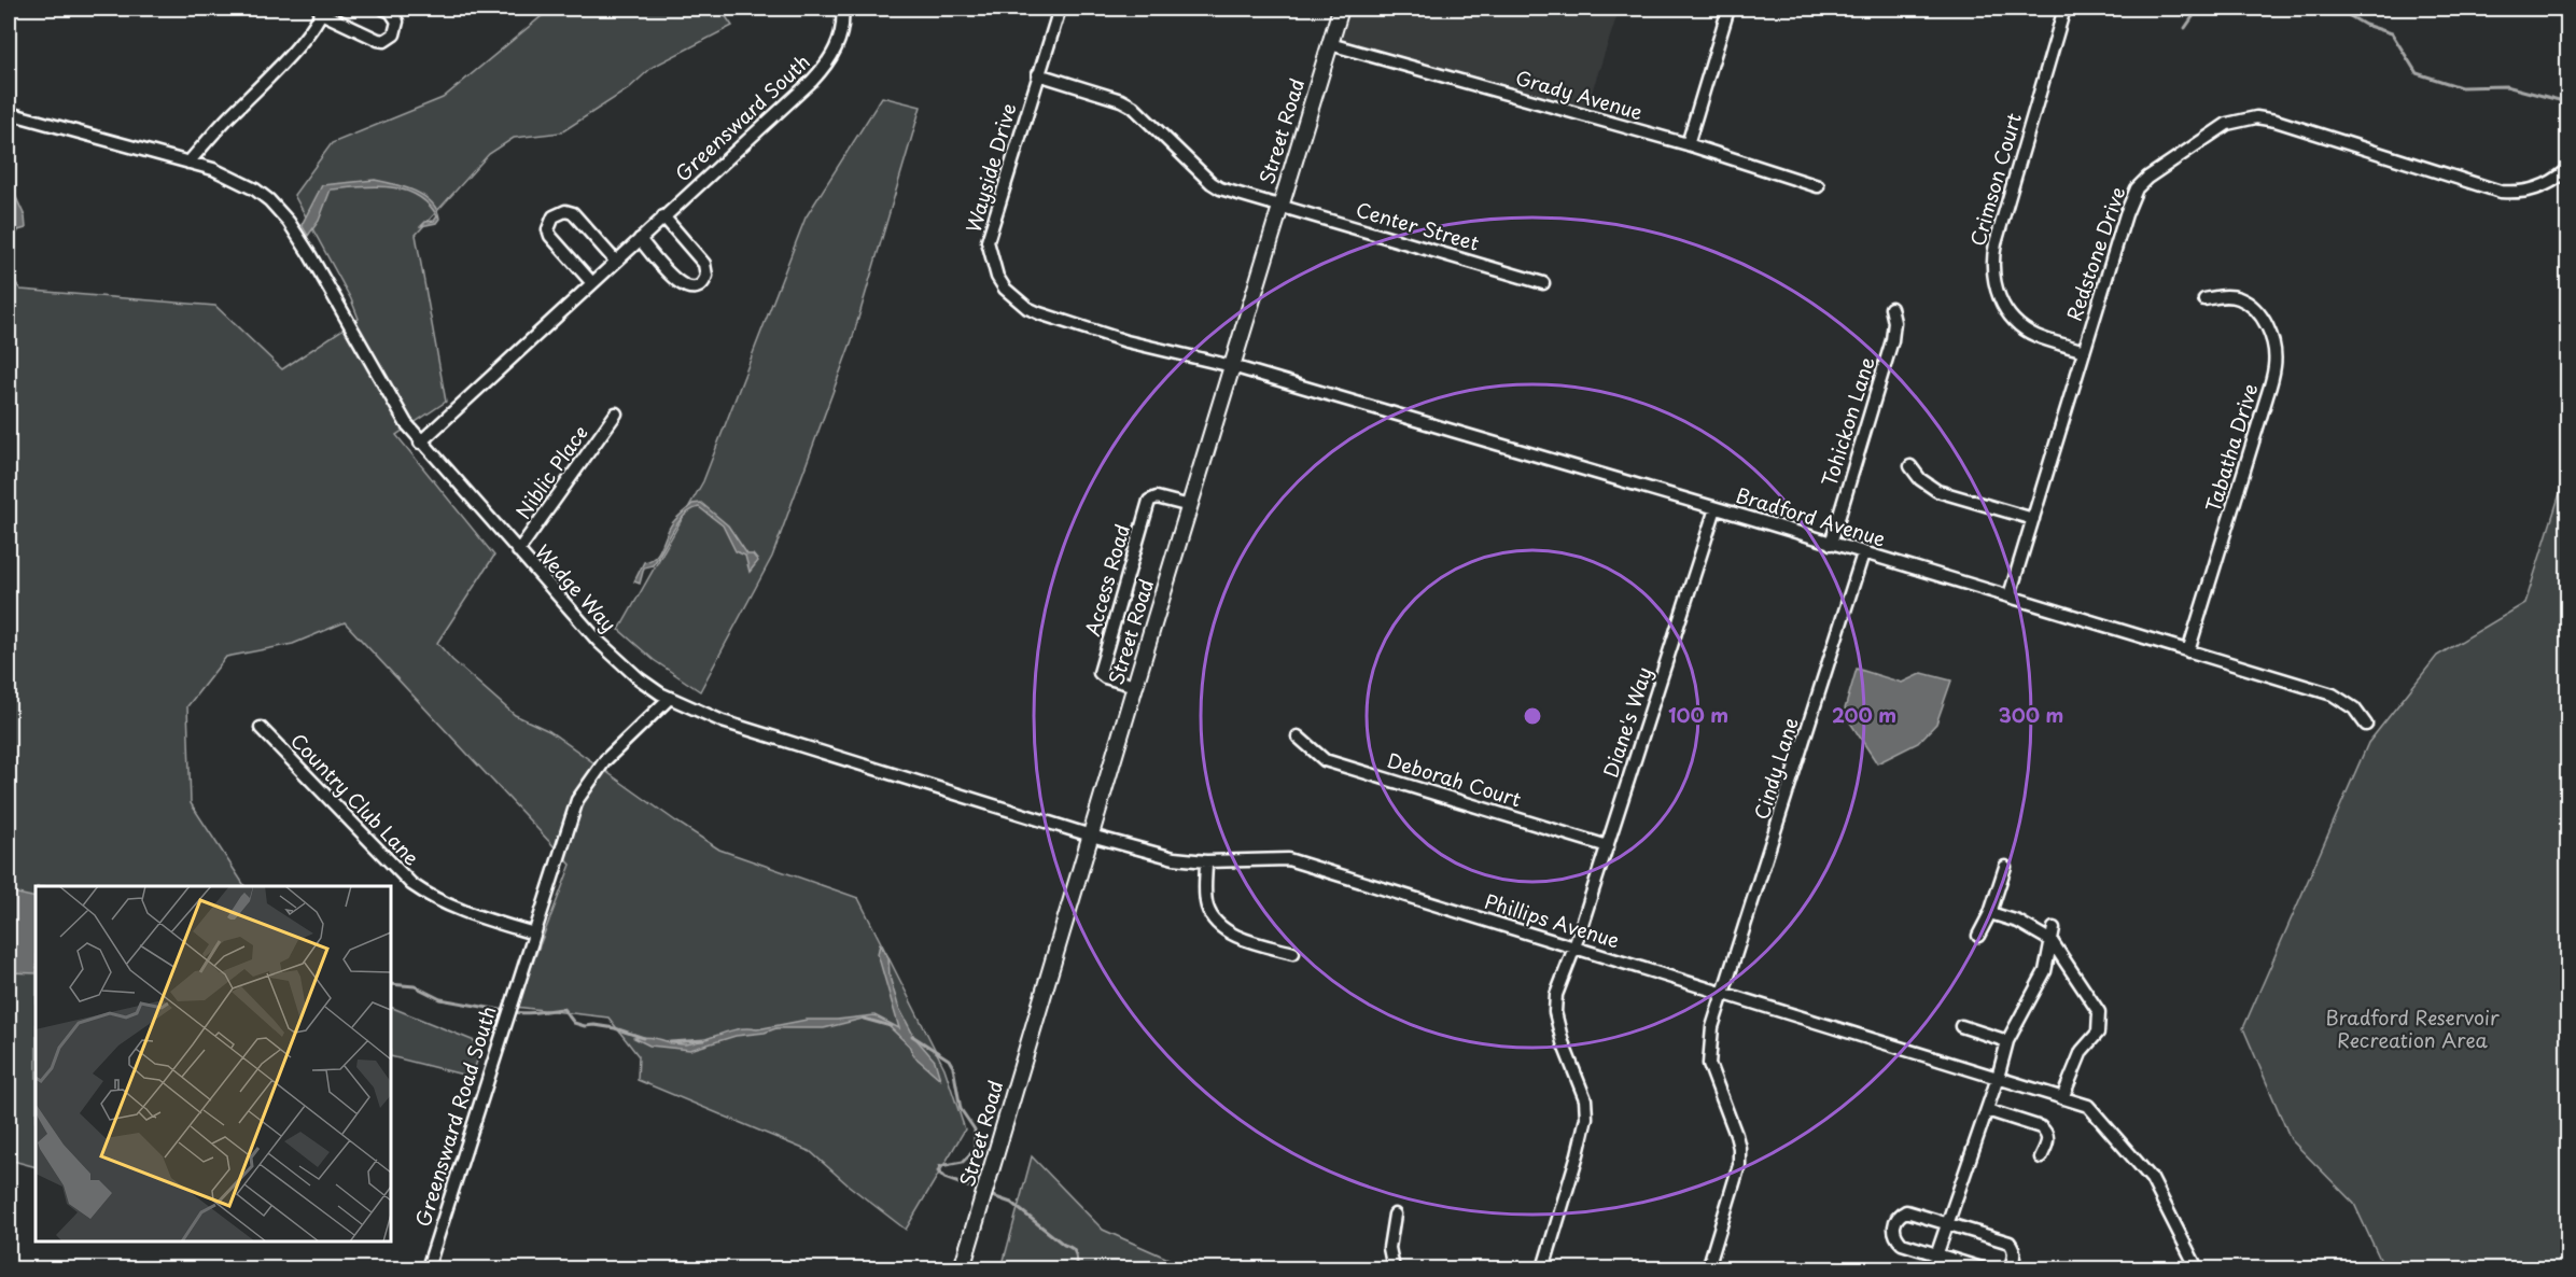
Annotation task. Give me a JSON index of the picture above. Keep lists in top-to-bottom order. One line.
{"streets":{"main road":["Street Road"],"street":["Grady Avenue","Greensward South","Wayside Drive","Crimson Court","Center Street","Redstone Drive","Tohickon Lane","Tabatha Drive","Niblic Place","Bradford Avenue","Access Road","Wedge Way","Diane's Way","Cindy Lane","Deborah Court","Country Club Lane","Phillips Avenue","Greensward Road South"]},"crossings":[["Grady Avenue","Street Road"],["Street Road","Wayside Drive"],["Street Road","Center Street"],["Street Road","Bradford Avenue"],["Street Road","Access Road"],["Street Road","Wedge Way"],["Street Road","Phillips Avenue"],["Wayside Drive","Center Street"],["Wayside Drive","Bradford Avenue"],["Crimson Court","Redstone Drive"],["Redstone Drive","Bradford Avenue"],["Tohickon Lane","Bradford Avenue"],["Tabatha Drive","Bradford Avenue"],["Niblic Place","Wedge Way"],["Bradford Avenue","Diane's Way"],["Bradford Avenue","Cindy Lane"],["Wedge Way","Phillips Avenue"],["Wedge Way","Greensward Road South"],["Diane's Way","Deborah Court"],["Diane's Way","Phillips Avenue"],["Cindy Lane","Phillips Avenue"],["Country Club Lane","Greensward Road South"]],"parks":["Bradford Reservoir Recreation Area"],"rings":["100 m","200 m","300 m"]}
